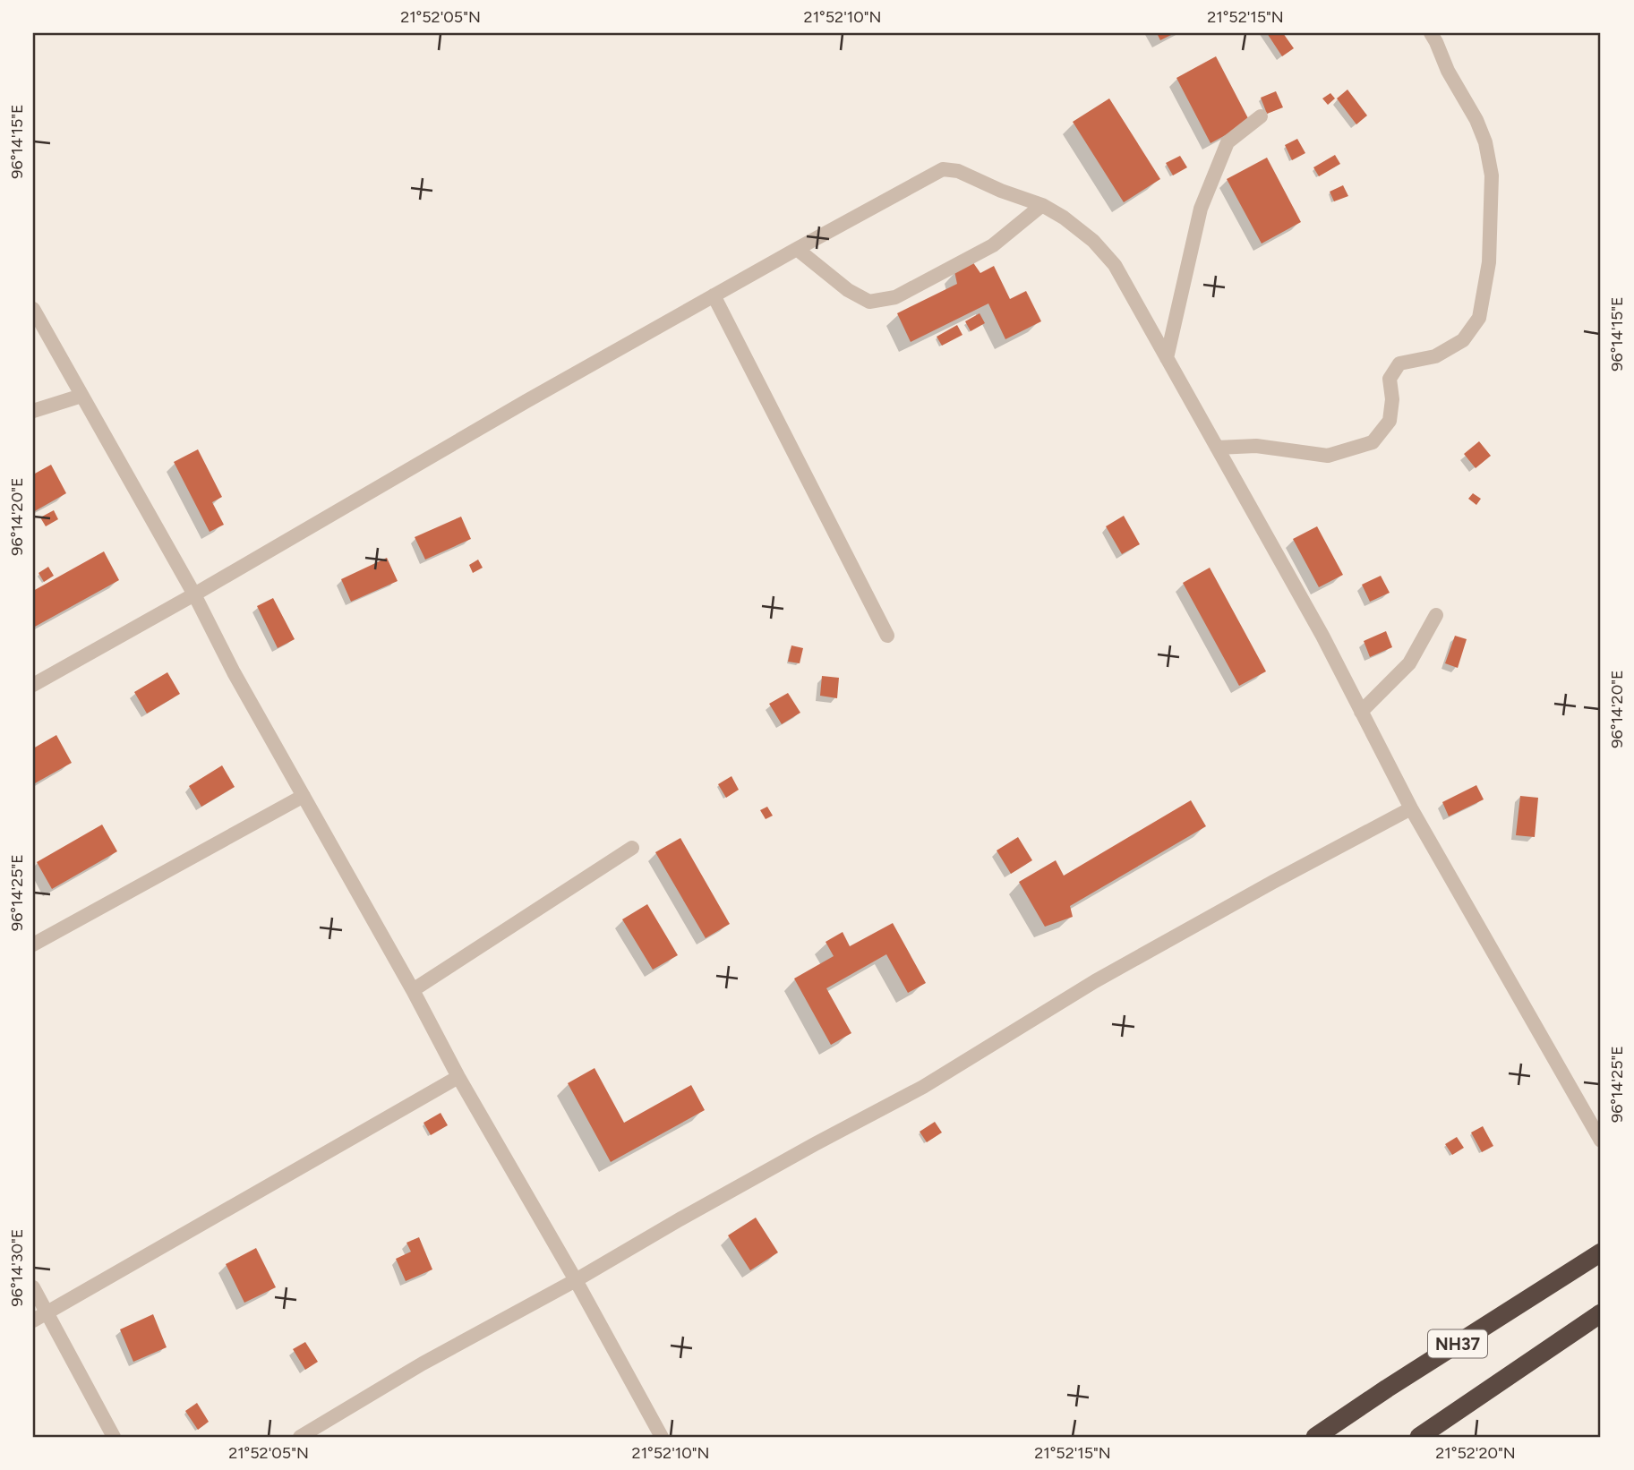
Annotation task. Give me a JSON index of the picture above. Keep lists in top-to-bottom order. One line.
{"streets":{"highway":["NH37"]},"coordinates":["21°52'05\"N","21°52'10\"N","21°52'15\"N","96°14'15\"E","96°14'20\"E","96°14'25\"E","96°14'30\"E","21°52'20\"N"]}
